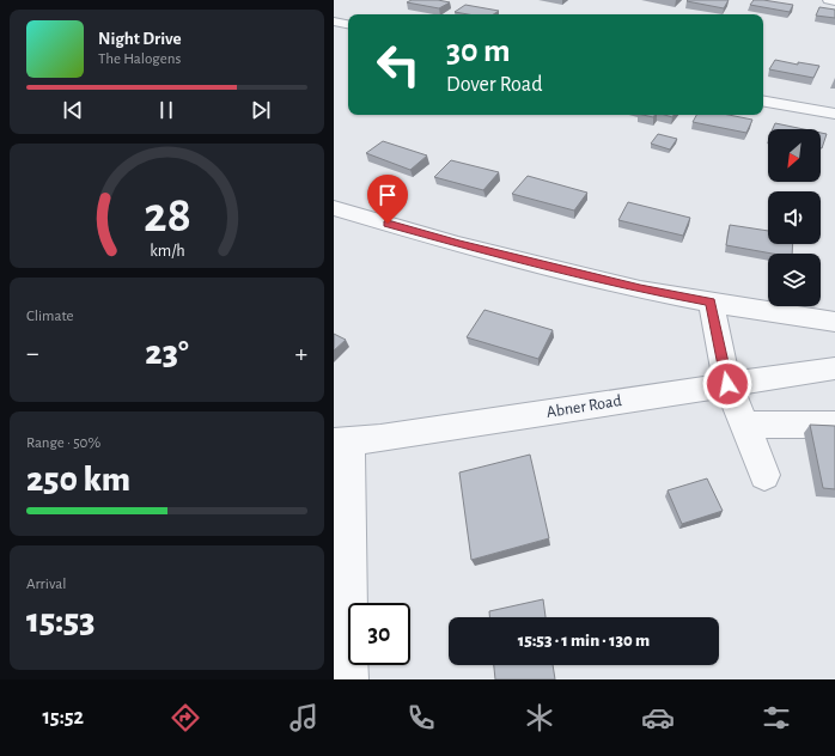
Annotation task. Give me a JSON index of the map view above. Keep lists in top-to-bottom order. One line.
{"streets":{"street":["Abner Road"]},"north":"bottom left","page":{"turn":["30 m","Dover Road"],"song":["Night Drive","The Halogens"],"tile":["Climate",["Range · 50%","250 km"],["Arrival","15:53"]],"heat":["−","23°","+"],"limit":"30","trip":"15:53 · 1 min · 130 m","tabs":"15:52","gauge":["28","km/h"]}}
